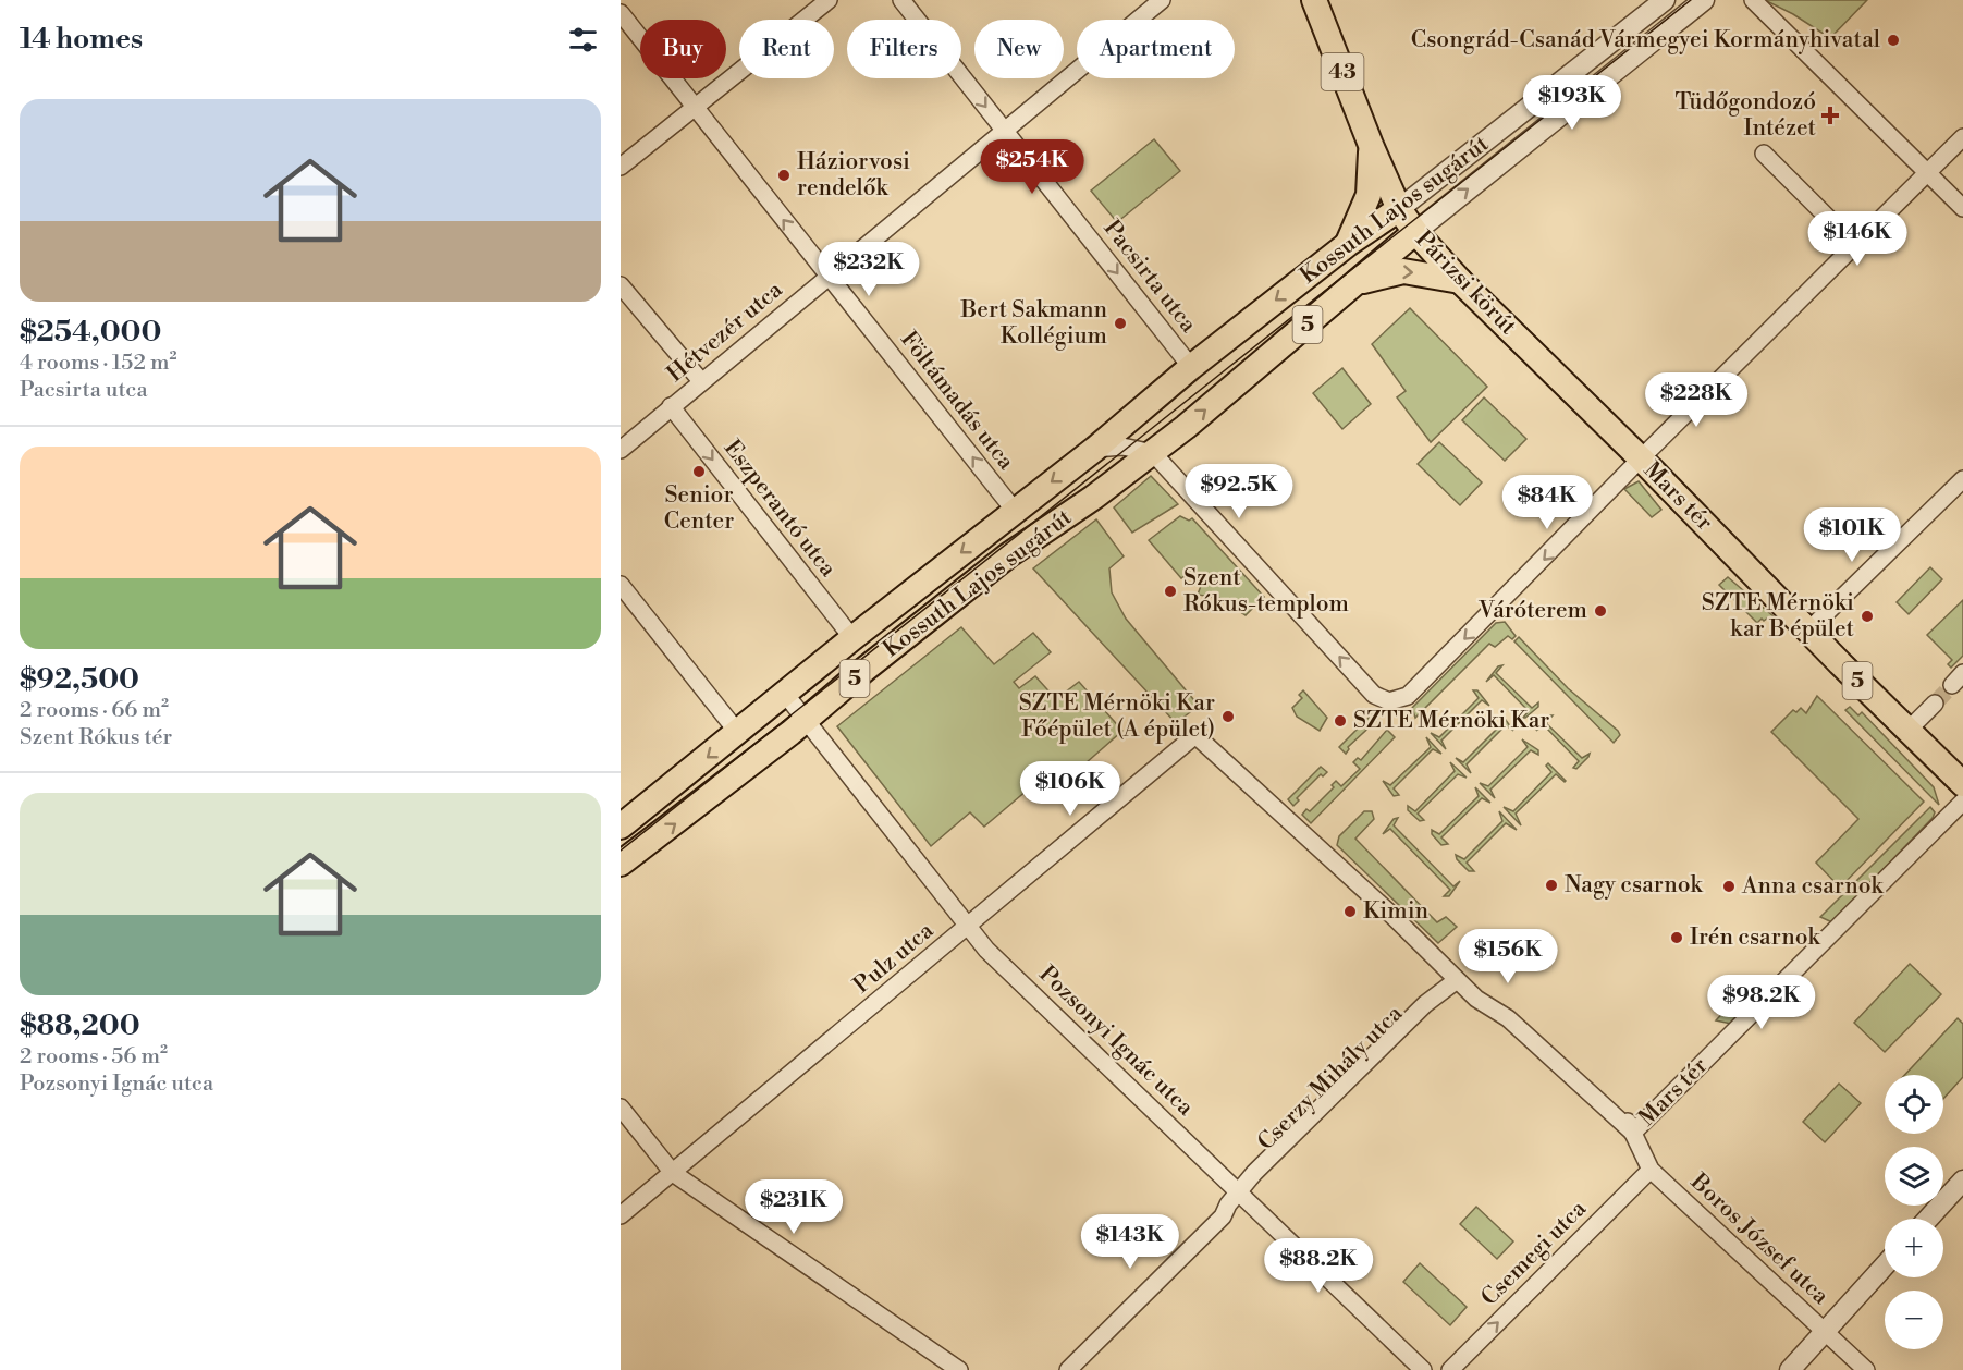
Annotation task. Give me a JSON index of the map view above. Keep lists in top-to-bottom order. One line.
{"streets":{"main road":["43","Kossuth Lajos sugárút","Párizsi körút","5","Mars tér"],"street":["Pacsirta utca","Hétvezér utca","Föltámadás utca","Eszperantó utca","Pulz utca","Pozsonyi Ignác utca","Cserzy Mihály utca","Boros József utca","Csemegi utca"]},"crossings":[["Kossuth Lajos sugárút","Pacsirta utca"],["Kossuth Lajos sugárút","Párizsi körút"],["Kossuth Lajos sugárút","5"],["Kossuth Lajos sugárút","Föltámadás utca"],["Kossuth Lajos sugárút","Mars tér"],["Kossuth Lajos sugárút","Eszperantó utca"],["Kossuth Lajos sugárút","Pozsonyi Ignác utca"],["Pacsirta utca","Hétvezér utca"],["Párizsi körút","5"],["Párizsi körút","Mars tér"],["Hétvezér utca","Föltámadás utca"],["Hétvezér utca","Eszperantó utca"],["Mars tér","Pulz utca"],["Mars tér","Cserzy Mihály utca"],["Mars tér","Boros József utca"],["Pulz utca","Pozsonyi Ignác utca"],["Pozsonyi Ignác utca","Cserzy Mihály utca"],["Boros József utca","Csemegi utca"]],"one_way":["Pacsirta utca","Föltámadás utca","Eszperantó utca","Csemegi utca"],"places":{"other":["Csongrád-Csanád Vármegyei Kormányhivatal","Háziorvosi rendelők","Bert Sakmann Kollégium","Senior Center","Szent Rókus-templom","Váróterem","SZTE Mérnöki kar B épület","SZTE Mérnöki Kar Főépület (A épület)","SZTE Mérnöki Kar","Nagy csarnok","Anna csarnok","Kimin","Irén csarnok"],"health":["Tüdőgondozó Intézet"]},"page":{"heading":"14 homes","chip":["Buy","Rent","Filters","New","Apartment"],"price":["$193K","$254K","$146K","$232K","$228K","$92.5K","$84K","$101K","$106K","$156K","$98.2K","$231K","$143K","$88.2K"],"list":[{"name":"$254,000","note":"4 rooms · 152 m² · Pacsirta utca"},{"name":"$92,500","note":"2 rooms · 66 m² · Szent Rókus tér"},{"name":"$88,200","note":"2 rooms · 56 m² · Pozsonyi Ignác utca"}],"map_buttons":["+","−"]}}
